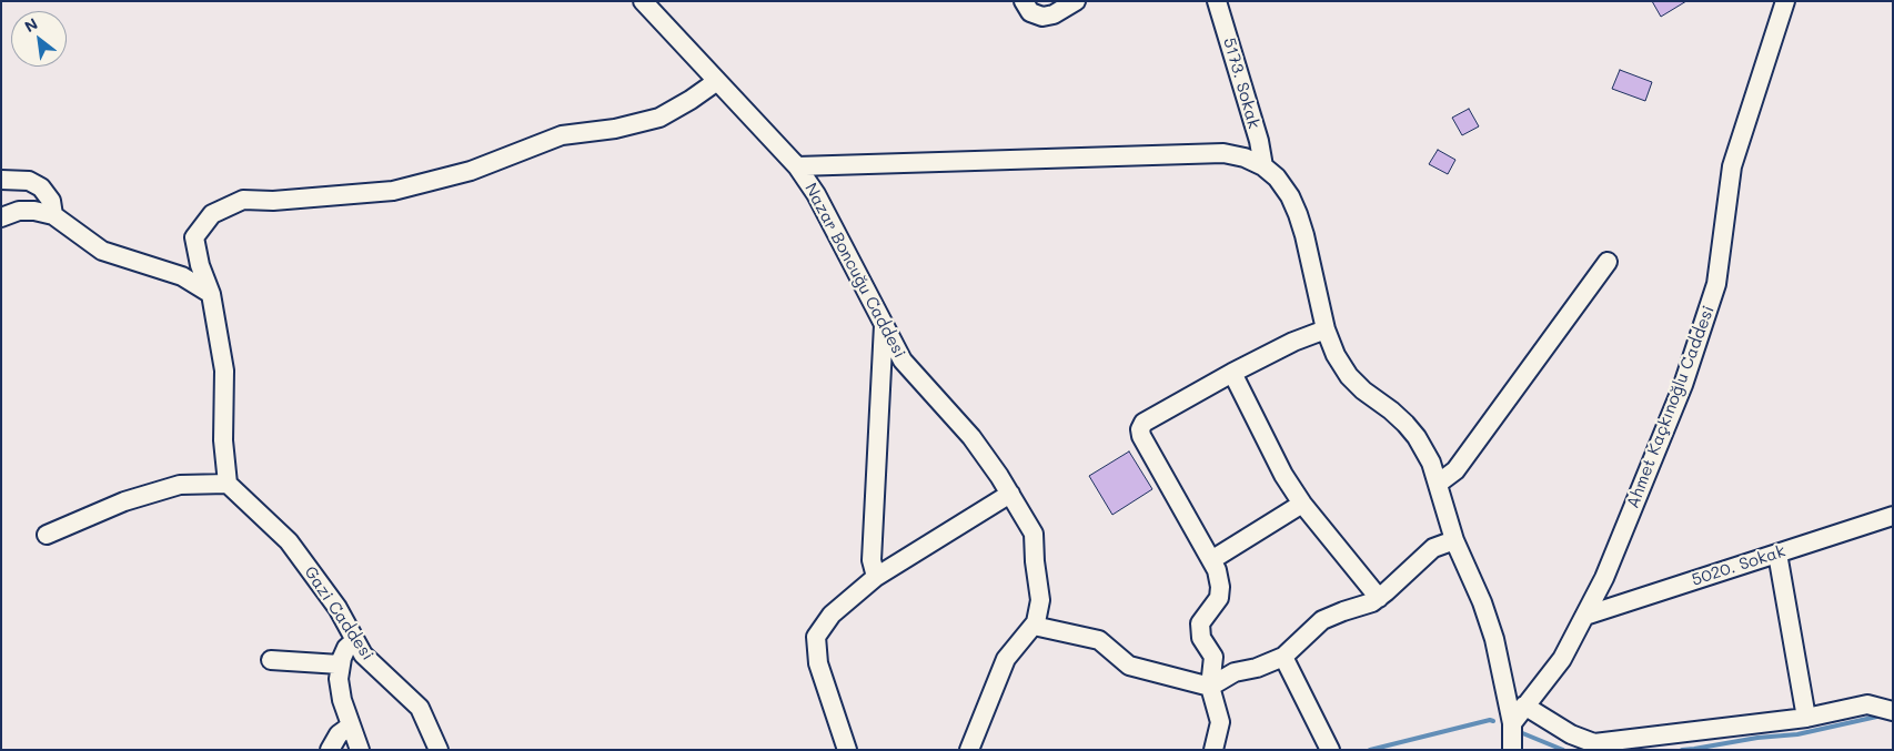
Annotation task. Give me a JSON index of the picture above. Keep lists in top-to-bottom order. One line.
{"streets":{"street":["5173. Sokak","Nazar Boncuğu Caddesi","Ahmet Kaçkınoğlu Caddesi","5020. Sokak","Gazi Caddesi"]},"crossings":[["Ahmet Kaçkınoğlu Caddesi","5020. Sokak"]],"north":"top left"}
